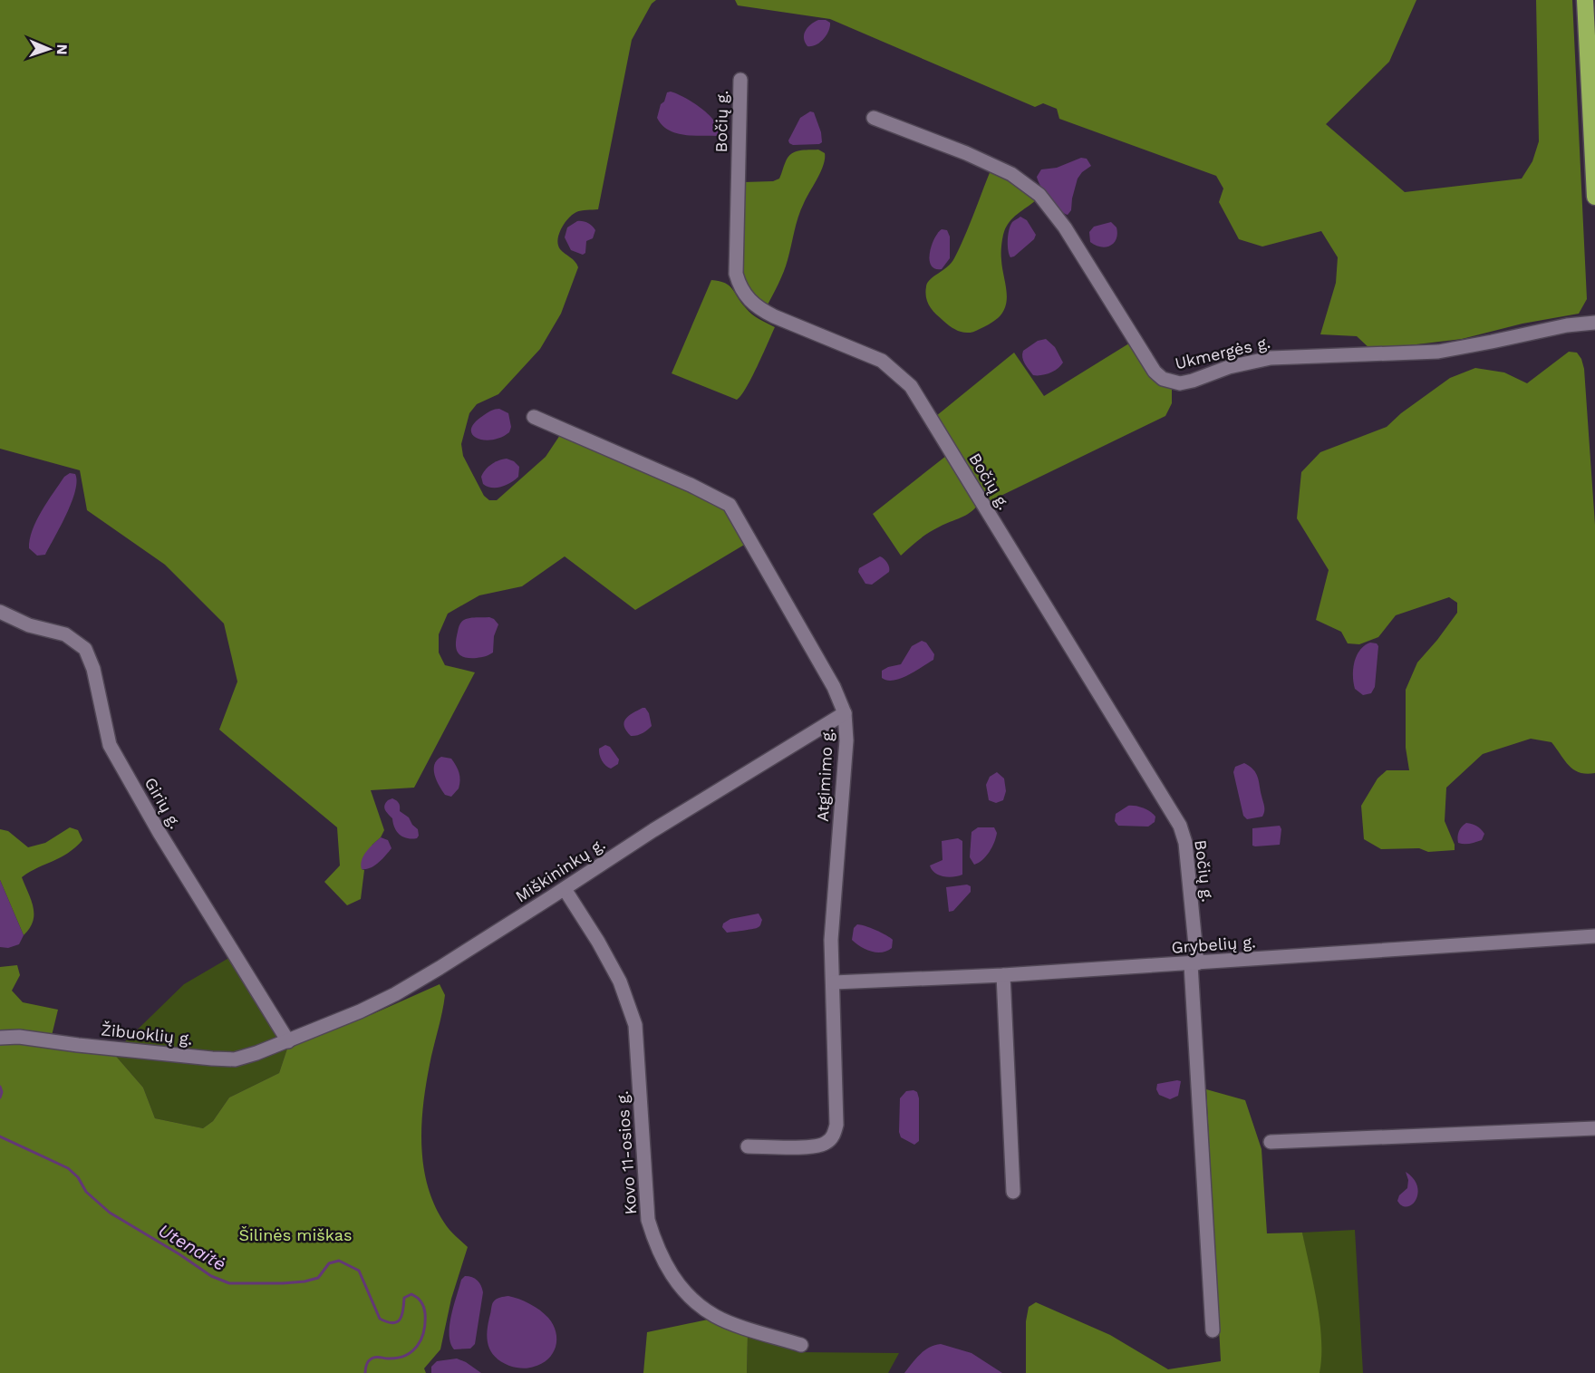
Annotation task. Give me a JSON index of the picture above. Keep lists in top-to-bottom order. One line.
{"streets":{"street":["Bočių g.","Ukmergės g.","Atgimimo g.","Girių g.","Miškininkų g.","Grybelių g.","Žibuoklių g.","Kovo 11-osios g."]},"crossings":[["Bočių g.","Grybelių g."],["Atgimimo g.","Miškininkų g."],["Atgimimo g.","Grybelių g."],["Girių g.","Miškininkų g."],["Girių g.","Žibuoklių g."],["Miškininkų g.","Žibuoklių g."],["Miškininkų g.","Kovo 11-osios g."]],"water":["Utenaitė"],"parks":["Šilinės miškas"],"north":"right"}
